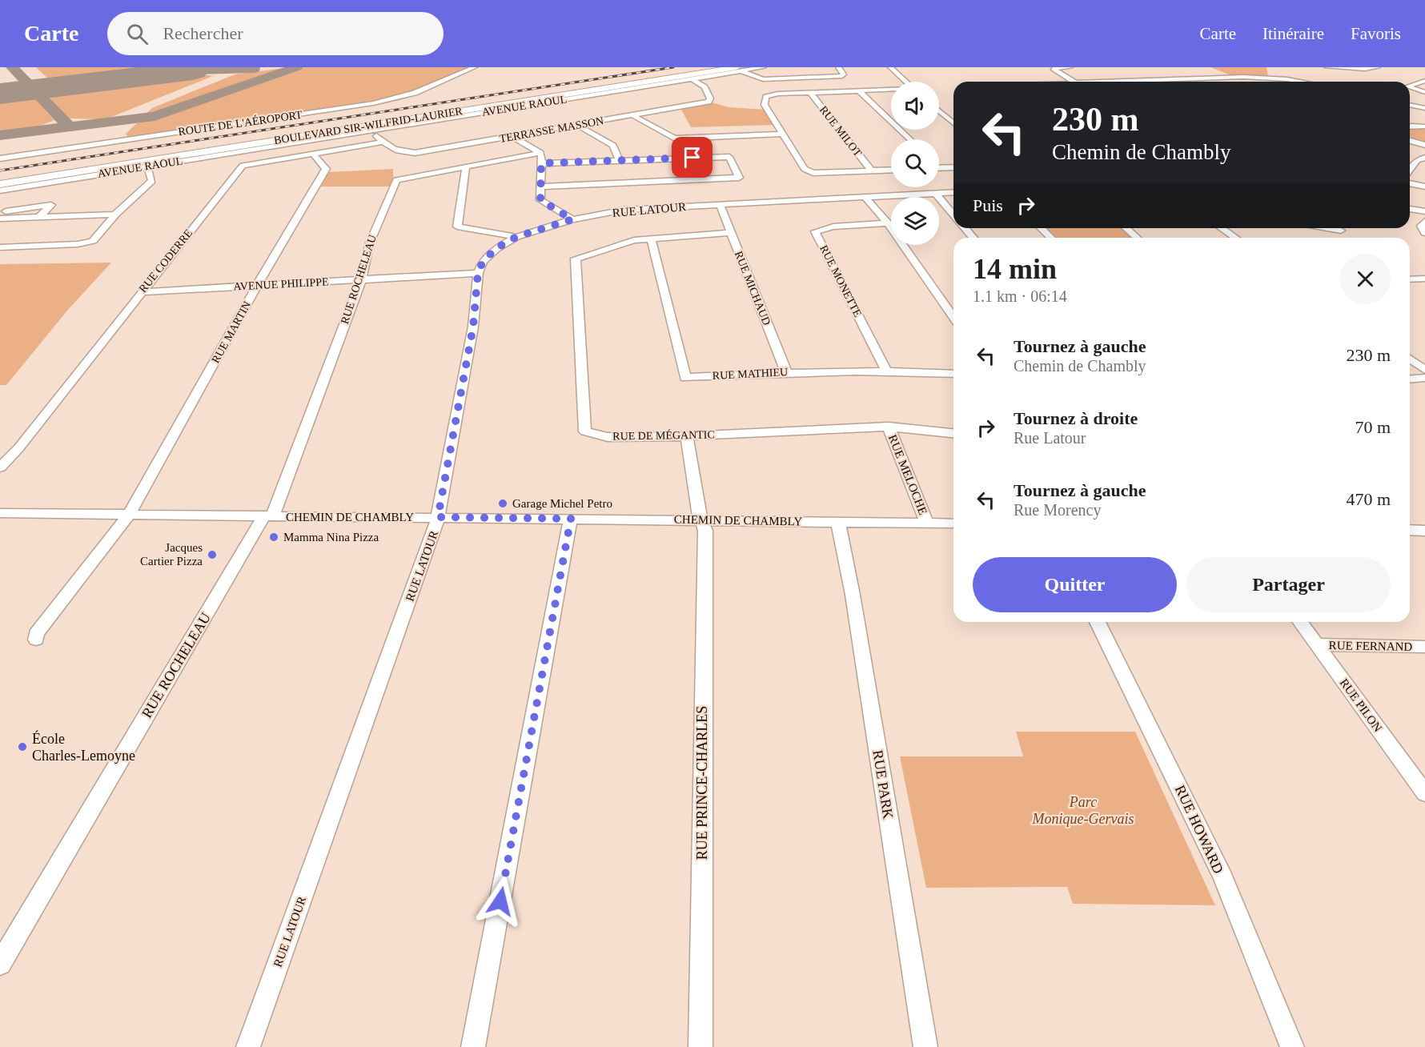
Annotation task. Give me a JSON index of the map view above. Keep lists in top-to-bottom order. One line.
{"streets":{"highway":["BOULEVARD SIR-WILFRID-LAURIER"],"street":["AVENUE RAOUL","ROUTE DE L'AÉROPORT","TERRASSE MASSON","RUE MILOT","RUE LATOUR","RUE CODERRE","RUE ROCHELEAU","RUE MONETTE","AVENUE PHILIPPE","RUE MICHAUD","RUE MARTIN","RUE MATHIEU","RUE DE MÉGANTIC","RUE MELOCHE","CHEMIN DE CHAMBLY","RUE FERNAND","RUE PILON","RUE PRINCE-CHARLES","RUE PARK","RUE HOWARD"]},"crossings":[["AVENUE RAOUL","BOULEVARD SIR-WILFRID-LAURIER"],["AVENUE RAOUL","TERRASSE MASSON"],["TERRASSE MASSON","RUE CODERRE"],["RUE LATOUR","AVENUE PHILIPPE"],["RUE LATOUR","RUE MICHAUD"],["RUE LATOUR","CHEMIN DE CHAMBLY"],["RUE CODERRE","AVENUE PHILIPPE"],["RUE CODERRE","RUE MARTIN"],["RUE ROCHELEAU","AVENUE PHILIPPE"],["RUE ROCHELEAU","CHEMIN DE CHAMBLY"],["RUE MONETTE","RUE MATHIEU"],["AVENUE PHILIPPE","RUE MARTIN"],["RUE MICHAUD","RUE MATHIEU"],["RUE MICHAUD","RUE DE MÉGANTIC"],["RUE MARTIN","CHEMIN DE CHAMBLY"],["RUE MATHIEU","RUE DE MÉGANTIC"],["RUE DE MÉGANTIC","RUE MELOCHE"],["RUE DE MÉGANTIC","RUE PRINCE-CHARLES"],["RUE MELOCHE","CHEMIN DE CHAMBLY"],["CHEMIN DE CHAMBLY","RUE PRINCE-CHARLES"],["CHEMIN DE CHAMBLY","RUE PARK"],["RUE FERNAND","RUE PILON"]],"parks":["Parc Monique-Gervais"],"places":["Garage Michel Petro","Mamma Nina Pizza","Jacques Cartier Pizza","École Charles-Lemoyne"],"page":{"header":"Carte","search":"Rechercher","nav":["Carte","Itinéraire","Favoris"],"turn":["230 m","Chemin de Chambly"],"then":"Puis","heading":["14 min","1.1 km · 06:14"],"list":[{"name":"Tournez à gauche","note":"Chemin de Chambly","value":"230 m"},{"name":"Tournez à droite","note":"Rue Latour","value":"70 m"},{"name":"Tournez à gauche","note":"Rue Morency","value":"470 m"}],"buttons":["Quitter","Partager"]}}
